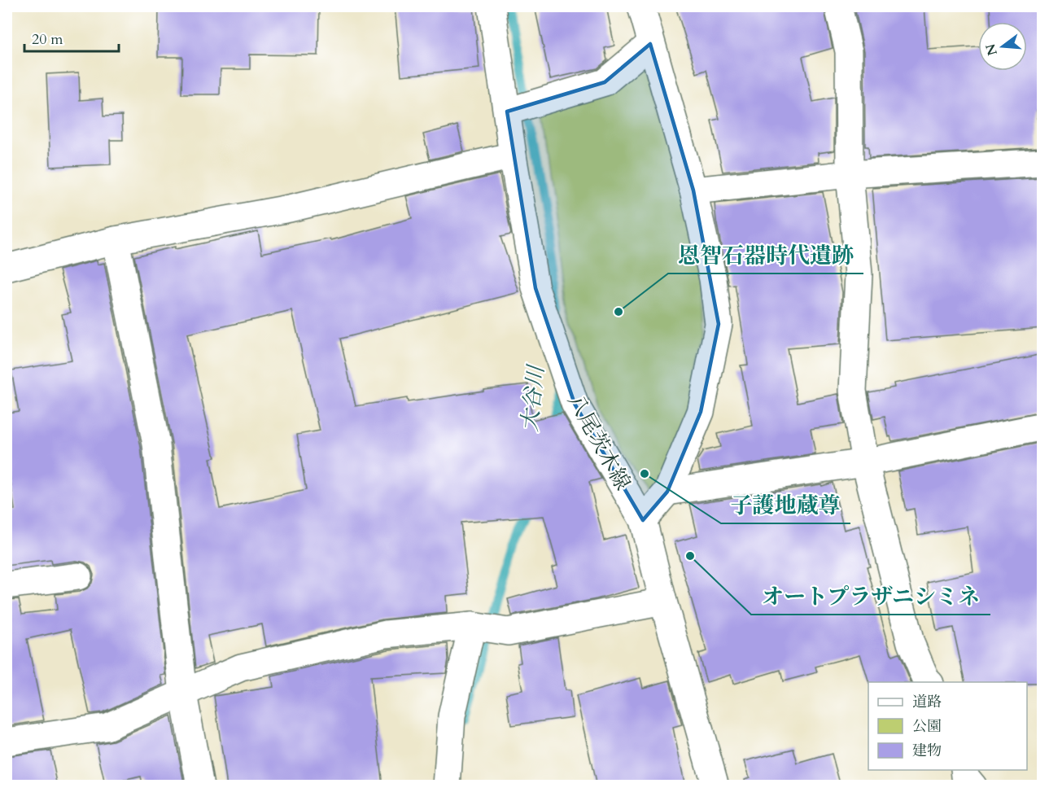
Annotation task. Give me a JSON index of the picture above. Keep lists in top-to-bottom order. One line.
{"streets":{"street":["八尾茨木線"]},"water":["大谷川"],"places":["恩智石器時代遺跡","子護地蔵尊","オートプラザニシミネ"],"legend":["道路","公園","建物"],"scale_bar":"20 m","north":"left"}
